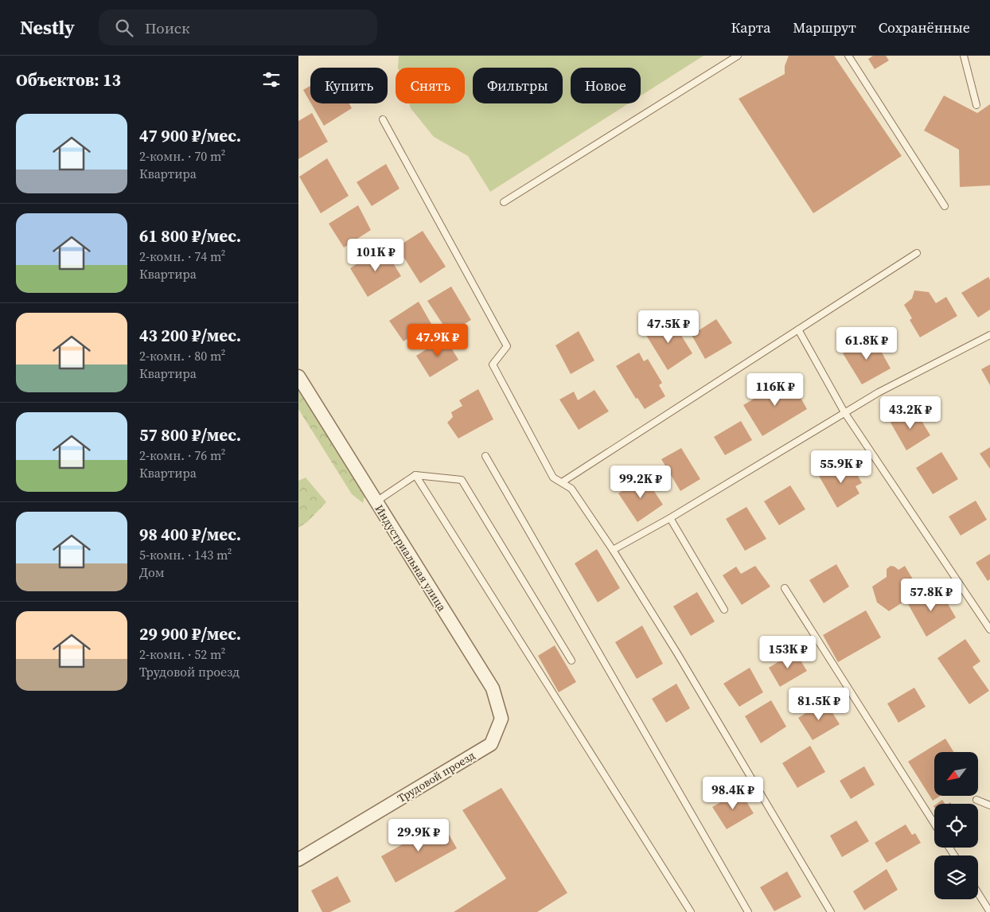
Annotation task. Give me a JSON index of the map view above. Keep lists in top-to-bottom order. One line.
{"streets":{"street":["Индустриальная улица","Трудовой проезд"]},"crossings":[["Индустриальная улица","Трудовой проезд"]],"north":"bottom left","page":{"header":"Nestly","search":"Поиск","nav":["Карта","Маршрут","Сохранённые"],"heading":"Объектов: 13","chip":["Купить","Снять","Фильтры","Новое"],"list":[{"name":"47 900 ₽/мес.","note":"2-комн. · 70 m² · Квартира"},{"name":"61 800 ₽/мес.","note":"2-комн. · 74 m² · Квартира"},{"name":"43 200 ₽/мес.","note":"2-комн. · 80 m² · Квартира"},{"name":"57 800 ₽/мес.","note":"2-комн. · 76 m² · Квартира"},{"name":"98 400 ₽/мес.","note":"5-комн. · 143 m² · Дом"},{"name":"29 900 ₽/мес.","note":"2-комн. · 52 m² · Трудовой проезд"}],"price":["101K ₽","47.5K ₽","47.9K ₽","61.8K ₽","116K ₽","43.2K ₽","55.9K ₽","99.2K ₽","57.8K ₽","153K ₽","81.5K ₽","98.4K ₽","29.9K ₽"]}}
